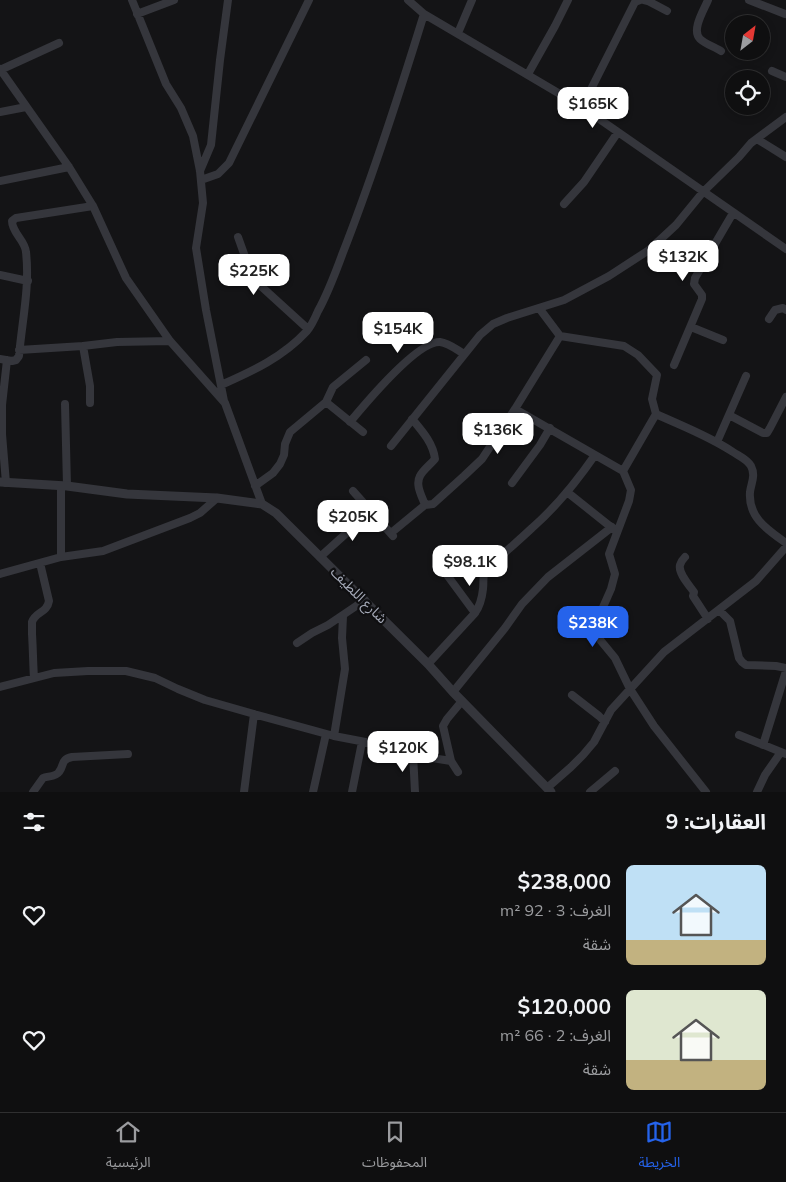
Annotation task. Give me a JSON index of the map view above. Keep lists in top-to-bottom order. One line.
{"streets":{"street":["شارع اللطيف"]},"north":"top right","page":{"price":["$165K","$132K","$225K","$154K","$136K","$205K","$98.1K","$238K","$120K"],"heading":"العقارات: 9","list":[{"name":"$238,000","note":"الغرف: 3 · 92 m² · شقة"},{"name":"$120,000","note":"الغرف: 2 · 66 m² · شقة"}],"tabs":["الخريطة","المحفوظات","الرئيسية"]}}
